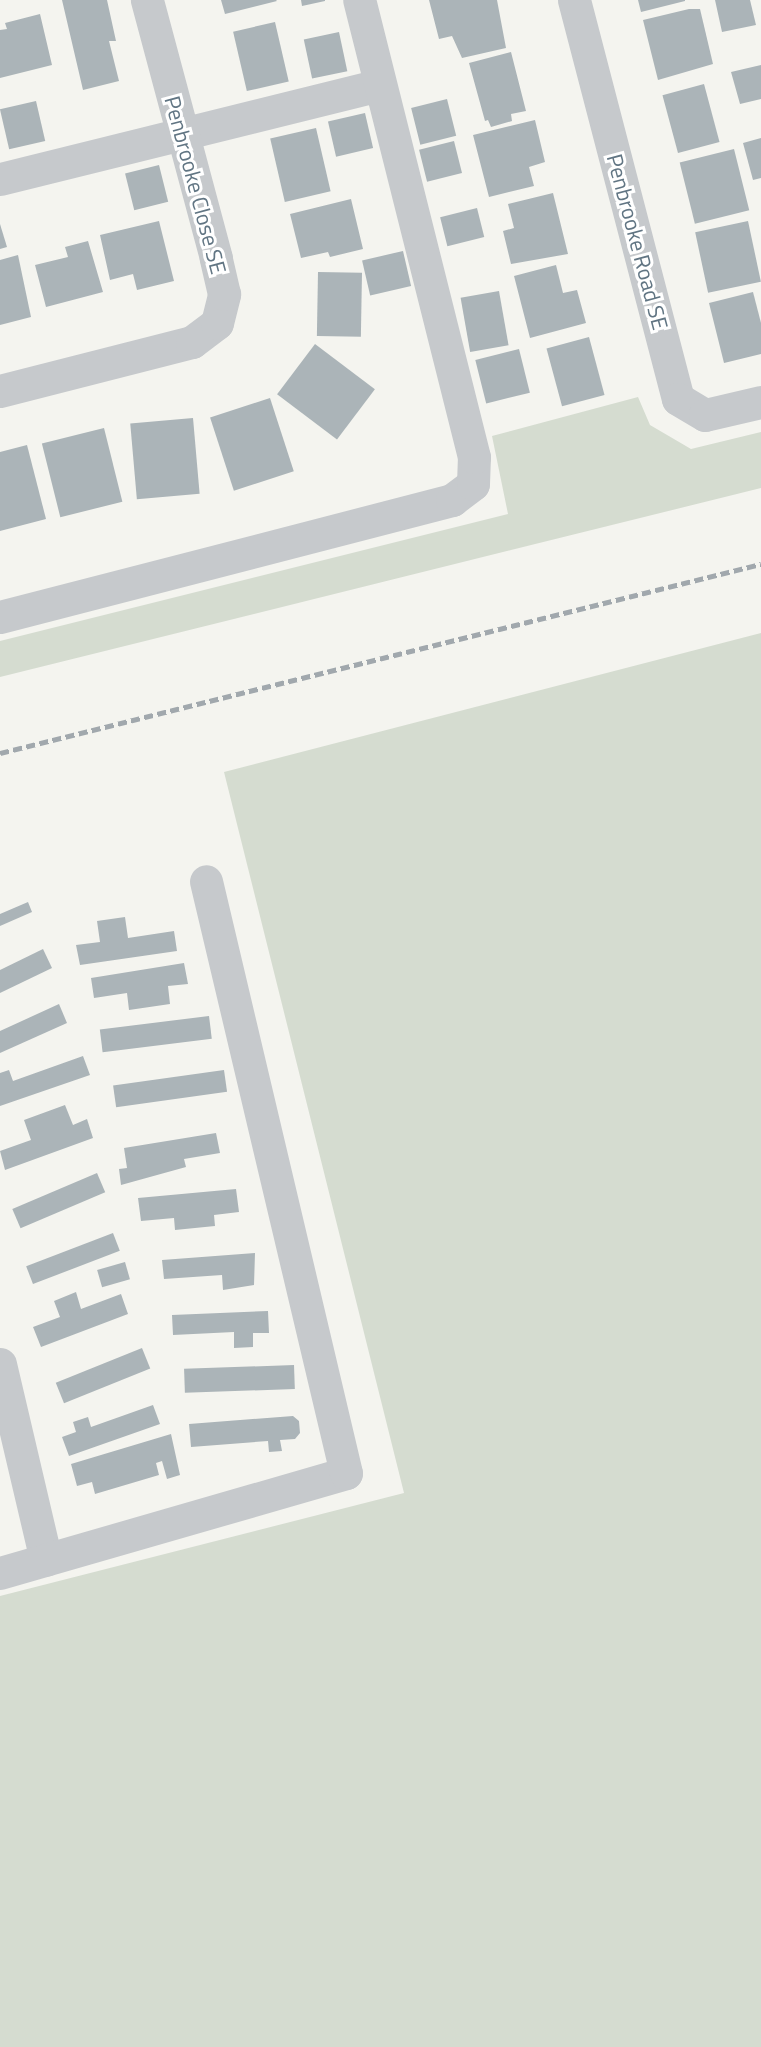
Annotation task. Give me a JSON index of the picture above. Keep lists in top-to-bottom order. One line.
{"streets":{"street":["Penbrooke Close SE","Penbrooke Road SE"]}}
